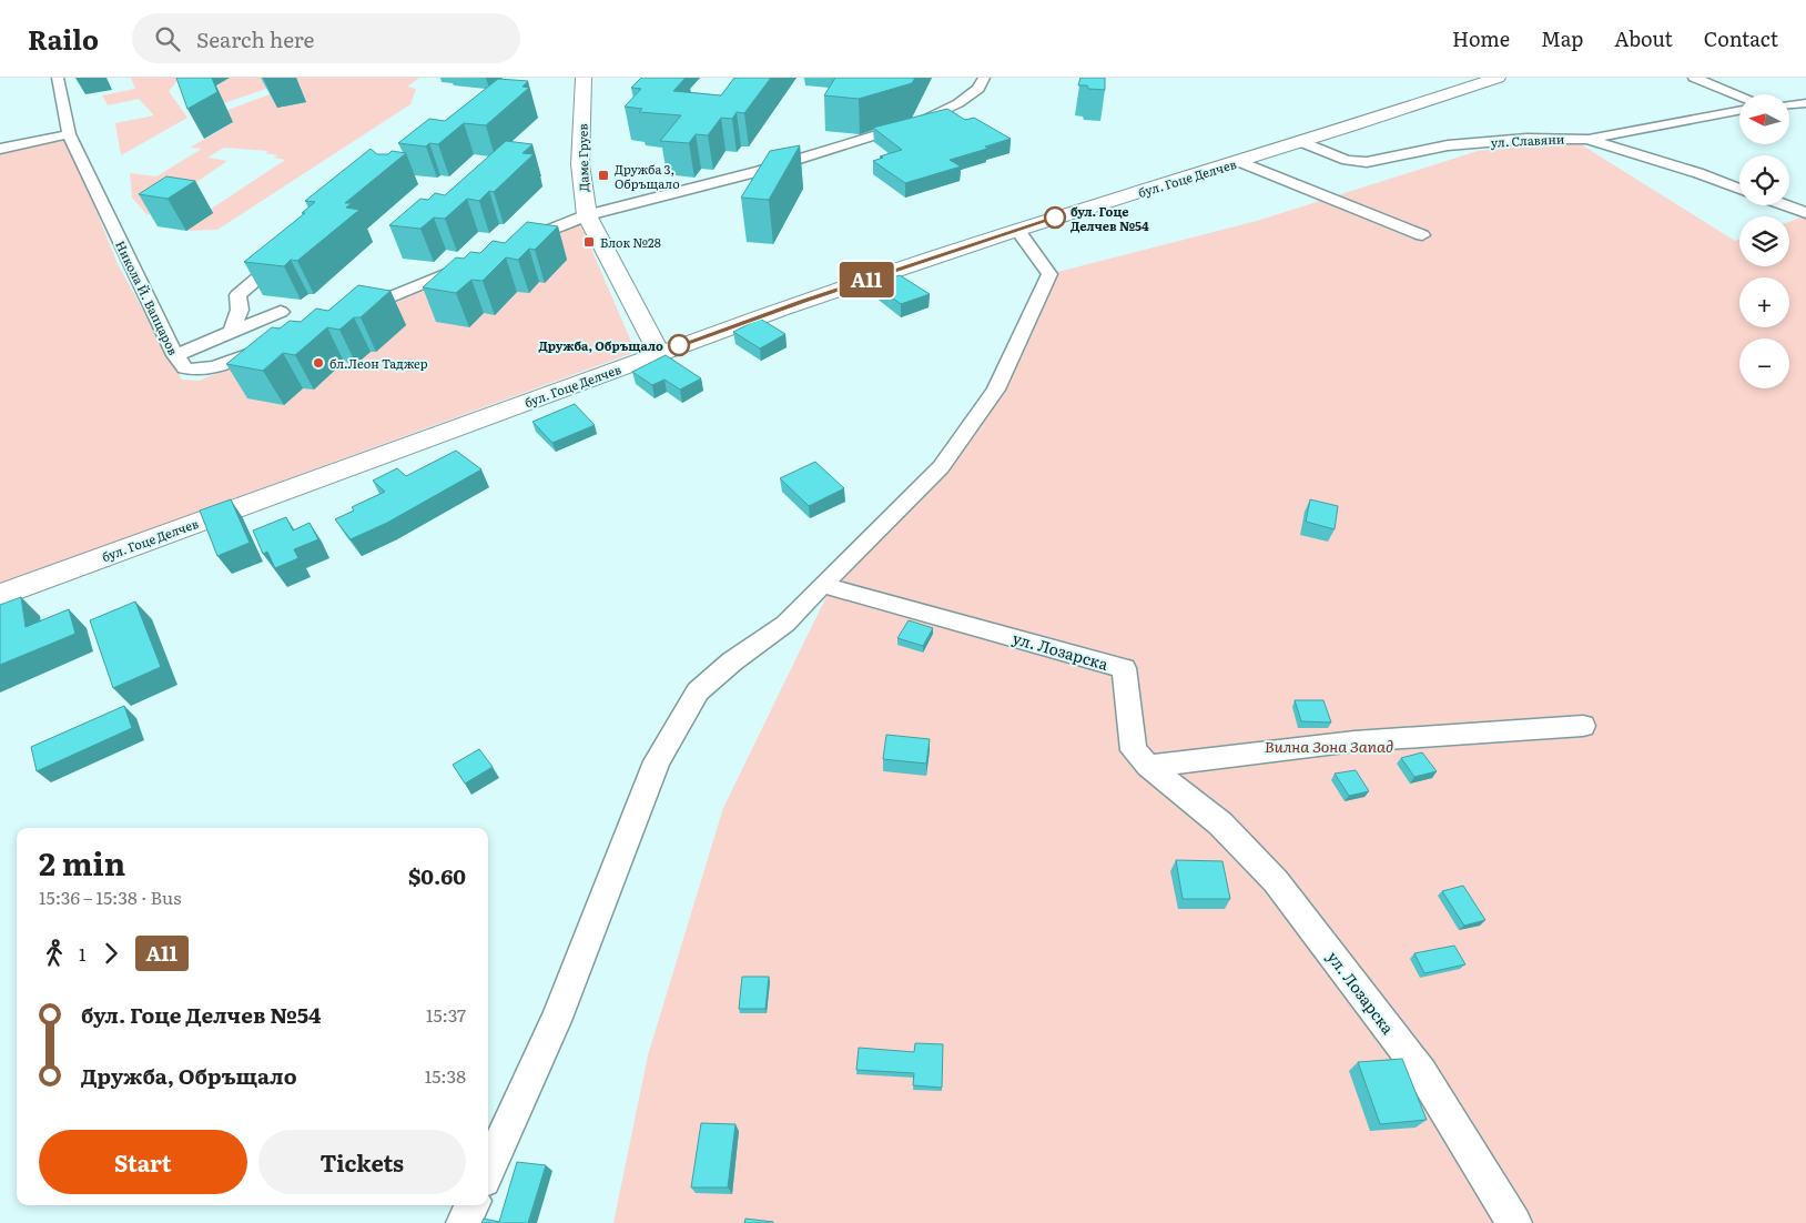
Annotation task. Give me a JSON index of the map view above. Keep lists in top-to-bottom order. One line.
{"streets":{"main road":["Даме Груев","бул. Гоце Делчев"],"street":["ул. Славяни","Никола Й. Вапцаров","ул. Лозарска"]},"crossings":[["ул. Славяни","бул. Гоце Делчев"],["Даме Груев","бул. Гоце Делчев"]],"parks":["Вилна Зона Запад"],"places":{"transit":["Дружба 3, Обръщало","Блок №28"],"other":["бул. Гоце Делчев №54","Дружба, Обръщало","бл.Леон Таджер"]},"lines":["bus line А11"],"north":"left","page":{"header":"Railo","search":"Search here","nav":["Home","Map","About","Contact"],"on_map":"А11","map_buttons":["+","−"],"heading":["2 min","15:36 – 15:38 · Bus","$0.60"],"legs":["1","А11"],"list":[{"name":"бул. Гоце Делчев №54","value":"15:37"},{"name":"Дружба, Обръщало","value":"15:38"}],"buttons":["Start","Tickets"]}}
